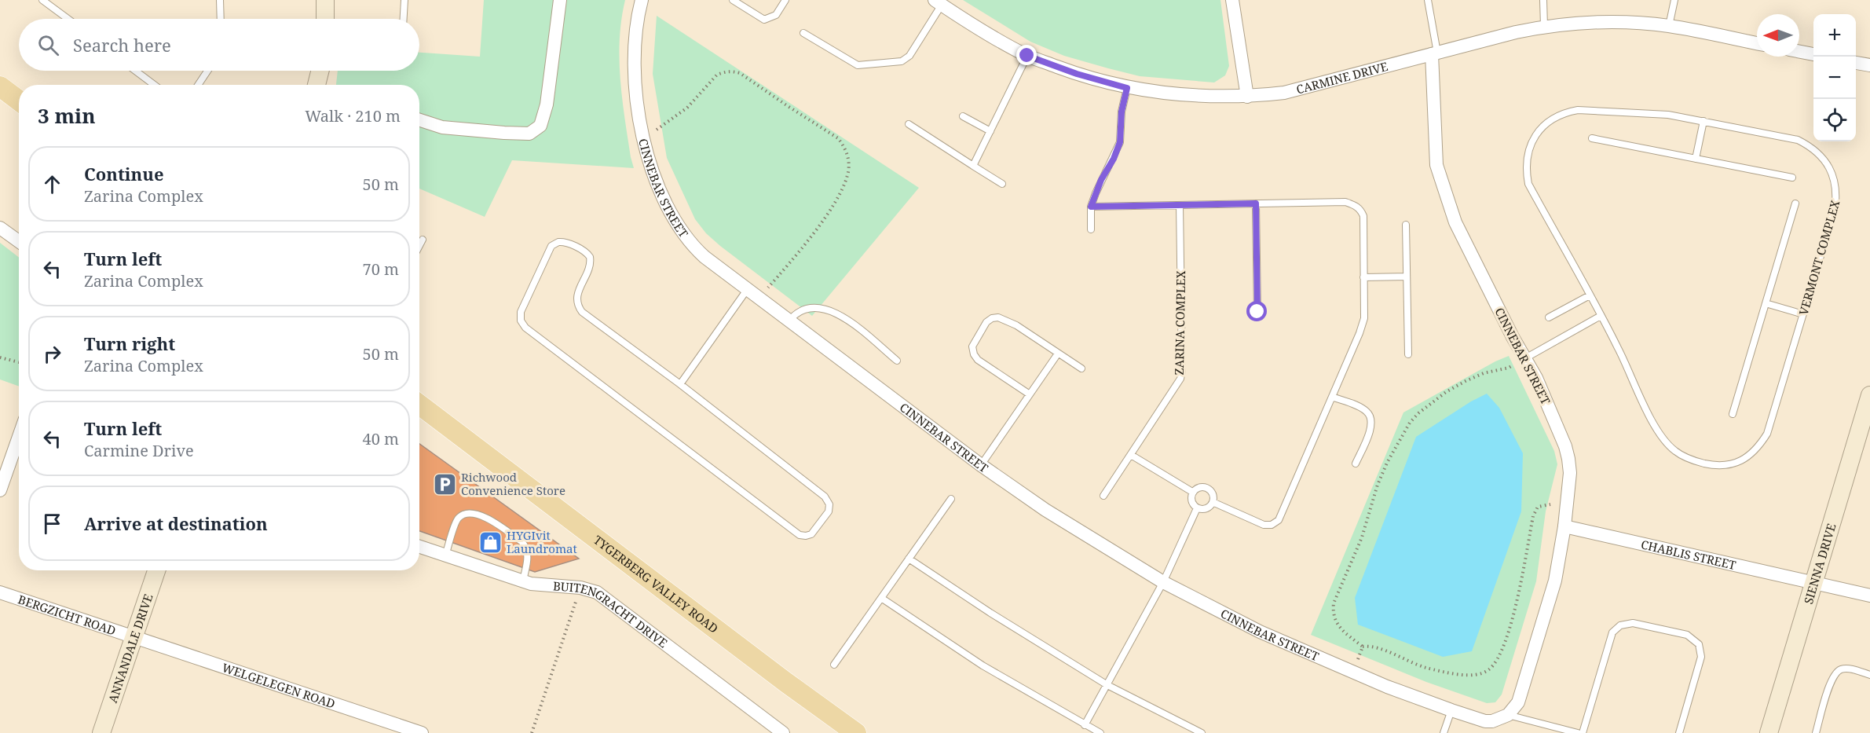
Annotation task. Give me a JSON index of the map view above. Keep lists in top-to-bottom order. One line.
{"streets":{"main road":["TYGERBERG VALLEY ROAD"],"street":["CARMINE DRIVE","CINNEBAR STREET","CHABLIS STREET","SIENNA DRIVE","BERGZICHT ROAD","BUITENGRACHT DRIVE","ANNANDALE DRIVE","WELGELEGEN ROAD"],"lane":["VERMONT COMPLEX","ZARINA COMPLEX"]},"crossings":[["CARMINE DRIVE","CINNEBAR STREET"],["CINNEBAR STREET","CHABLIS STREET"],["CHABLIS STREET","SIENNA DRIVE"],["BERGZICHT ROAD","ANNANDALE DRIVE"],["BERGZICHT ROAD","WELGELEGEN ROAD"],["ANNANDALE DRIVE","WELGELEGEN ROAD"]],"places":{"parking":["Richwood Convenience Store"],"shop":["HYGIvit Laundromat"]},"north":"left","page":{"map_buttons":["+","−"],"search":"Search here","heading":["3 min","Walk · 210 m"],"list":[["Continue","Zarina Complex","50 m"],["Turn left","Zarina Complex","70 m"],["Turn right","Zarina Complex","50 m"],["Turn left","Carmine Drive","40 m"],"Arrive at destination"]}}
